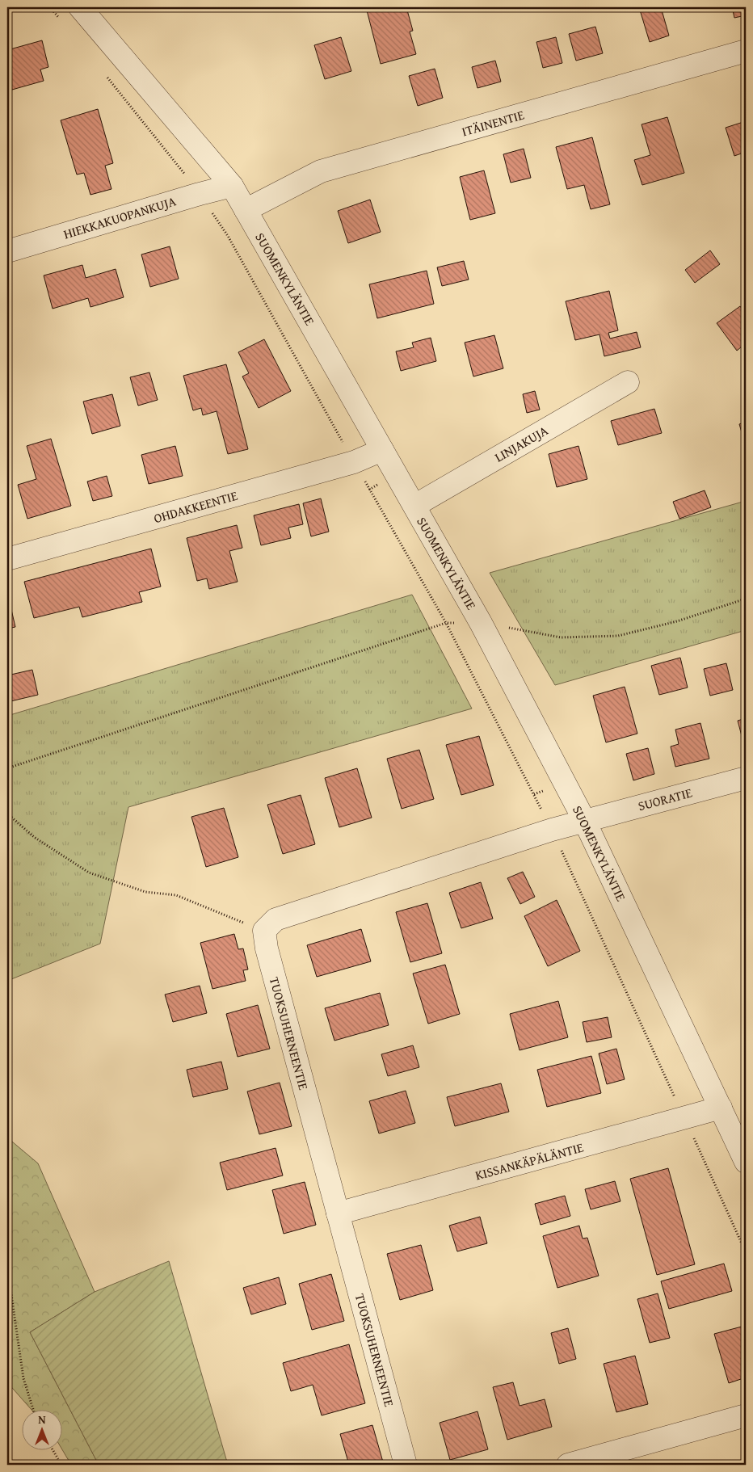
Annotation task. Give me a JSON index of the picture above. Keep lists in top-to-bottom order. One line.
{"streets":{"street":["ITÄINENTIE","HIEKKAKUOPANKUJA","SUOMENKYLÄNTIE","LINJAKUJA","OHDAKKEENTIE","SUORATIE","TUOKSUHERNEENTIE","KISSANKÄPÄLÄNTIE"]},"crossings":[["ITÄINENTIE","SUOMENKYLÄNTIE"],["HIEKKAKUOPANKUJA","SUOMENKYLÄNTIE"],["SUOMENKYLÄNTIE","LINJAKUJA"],["SUOMENKYLÄNTIE","OHDAKKEENTIE"],["SUOMENKYLÄNTIE","SUORATIE"],["SUOMENKYLÄNTIE","KISSANKÄPÄLÄNTIE"],["TUOKSUHERNEENTIE","KISSANKÄPÄLÄNTIE"]],"north":"top"}
